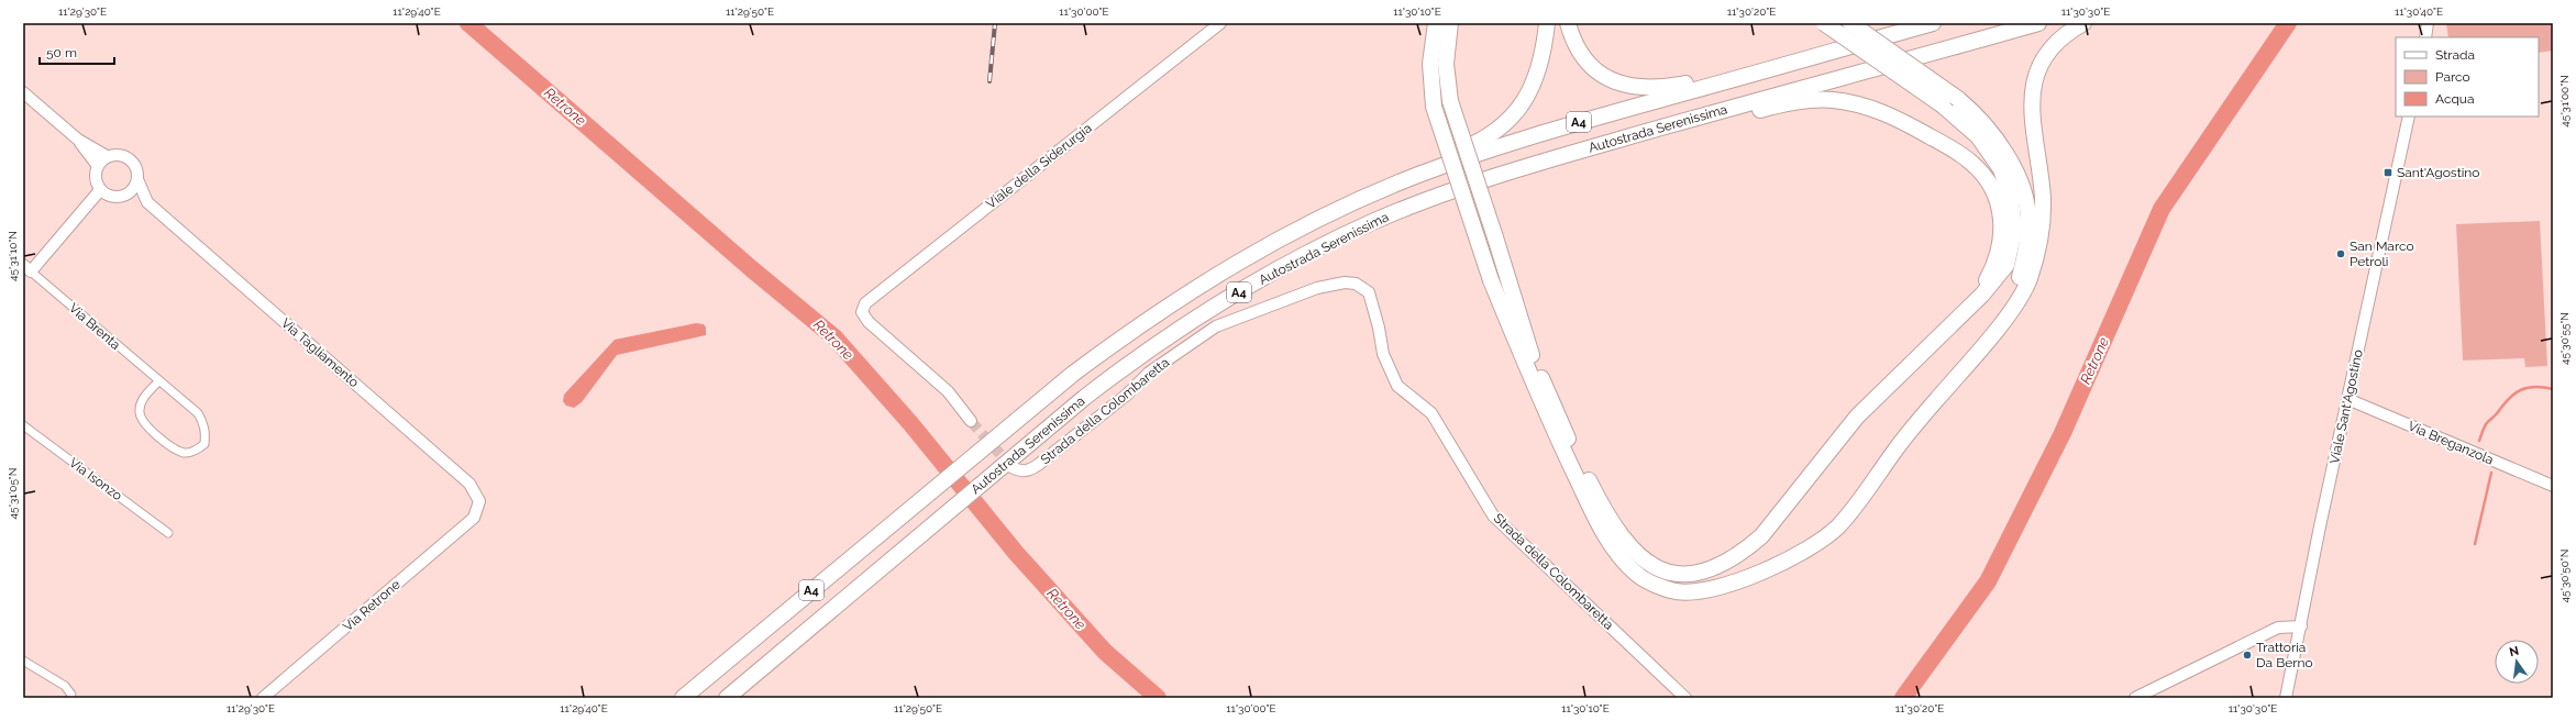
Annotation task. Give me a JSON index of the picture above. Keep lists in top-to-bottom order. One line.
{"streets":{"highway":["A4","Autostrada Serenissima"],"street":["Viale della Siderurgia","Via Brenta","Via Tagliamento","Viale Sant'Agostino","Strada della Colombaretta","Via Breganzola","Via Isonzo","Via Retrone"]},"crossings":[["Via Brenta","Via Tagliamento"],["Via Tagliamento","Via Retrone"],["Viale Sant'Agostino","Via Breganzola"]],"water":["Retrone"],"places":{"transit":["Sant'Agostino"],"other":["San Marco Petroli","Trattoria Da Berno"]},"legend":["Strada","Parco","Acqua"],"scale_bar":"50 m","north":"top","coordinates":["11°29'30\"E","11°29'40\"E","11°29'50\"E","11°30'00\"E","11°30'10\"E","11°30'20\"E","11°30'30\"E","11°30'40\"E","45°31'00\"N","45°31'10\"N","45°30'55\"N","45°31'05\"N","45°30'50\"N"]}
